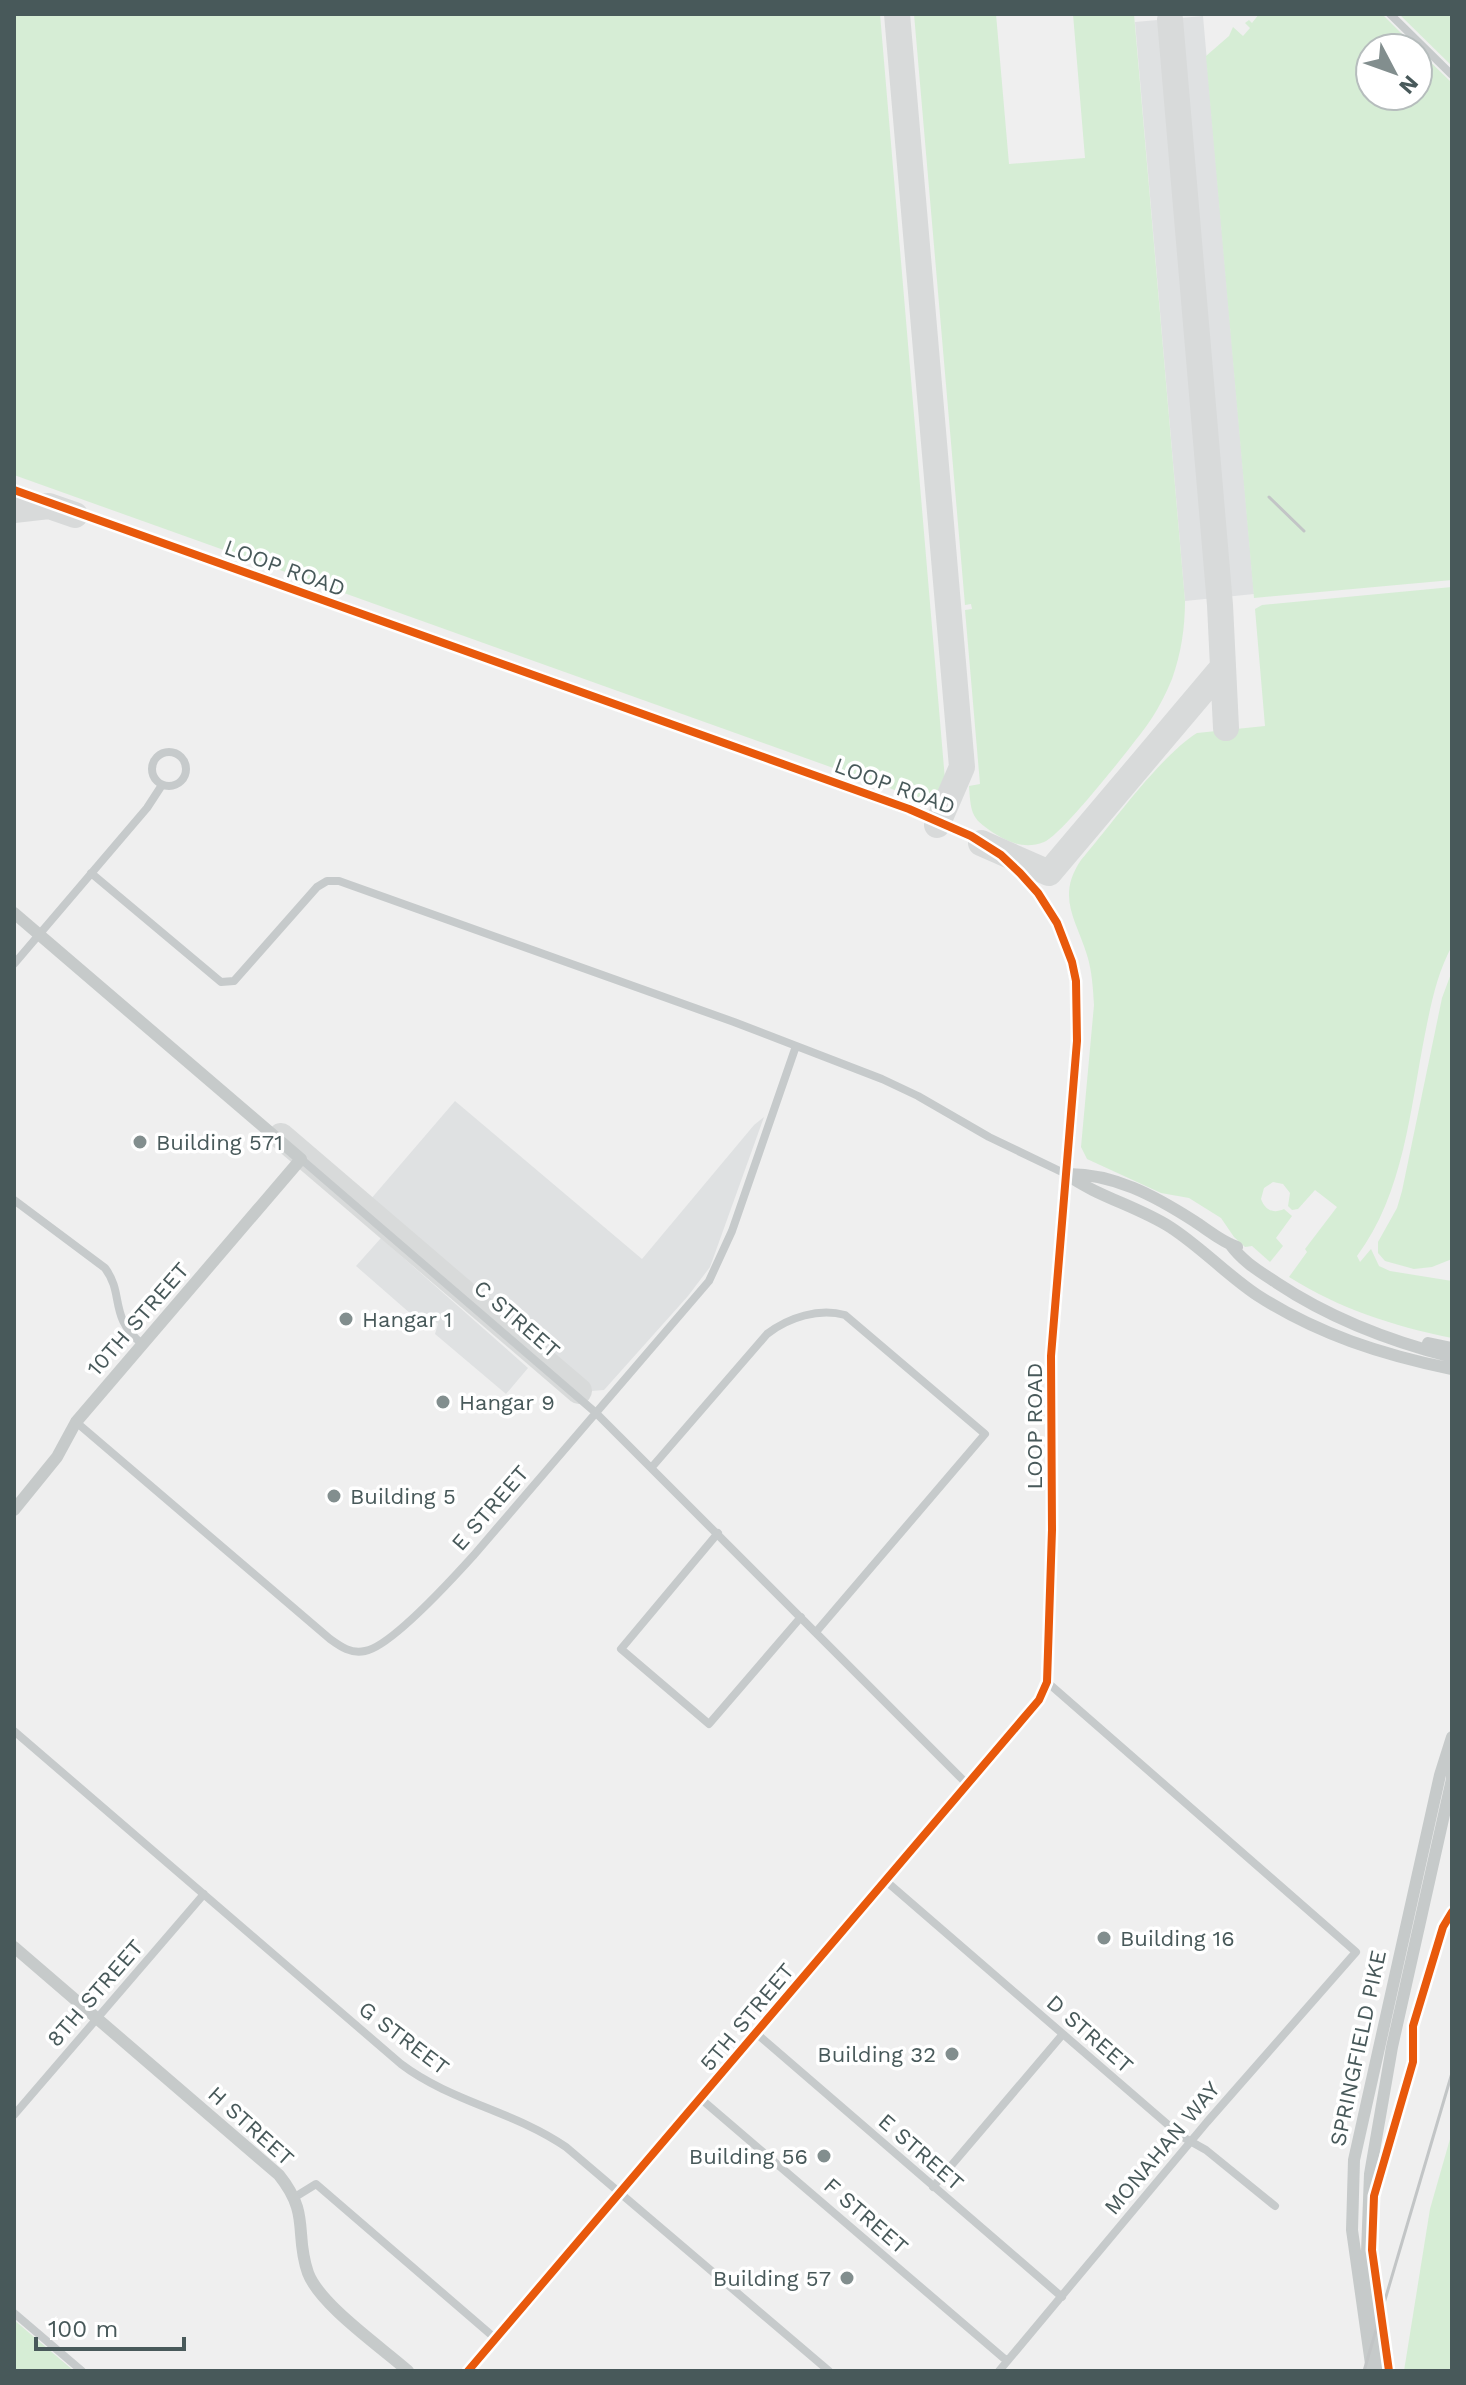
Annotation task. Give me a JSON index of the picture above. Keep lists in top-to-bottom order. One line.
{"streets":{"street":["LOOP ROAD","10TH STREET","C STREET","E STREET","8TH STREET","5TH STREET","D STREET","G STREET","SPRINGFIELD PIKE","H STREET","MONAHAN WAY","F STREET"]},"crossings":[["LOOP ROAD","5TH STREET"],["LOOP ROAD","MONAHAN WAY"],["10TH STREET","C STREET"],["10TH STREET","E STREET"],["C STREET","E STREET"],["C STREET","5TH STREET"],["E STREET","5TH STREET"],["E STREET","MONAHAN WAY"],["8TH STREET","G STREET"],["8TH STREET","H STREET"],["5TH STREET","D STREET"],["5TH STREET","G STREET"],["5TH STREET","H STREET"],["5TH STREET","MONAHAN WAY"],["5TH STREET","F STREET"],["D STREET","MONAHAN WAY"],["MONAHAN WAY","F STREET"]],"places":["Building 571","Hangar 1","Hangar 9","Building 5","Building 16","Building 32","Building 56","Building 57"],"scale_bar":"100 m","north":"bottom right"}
